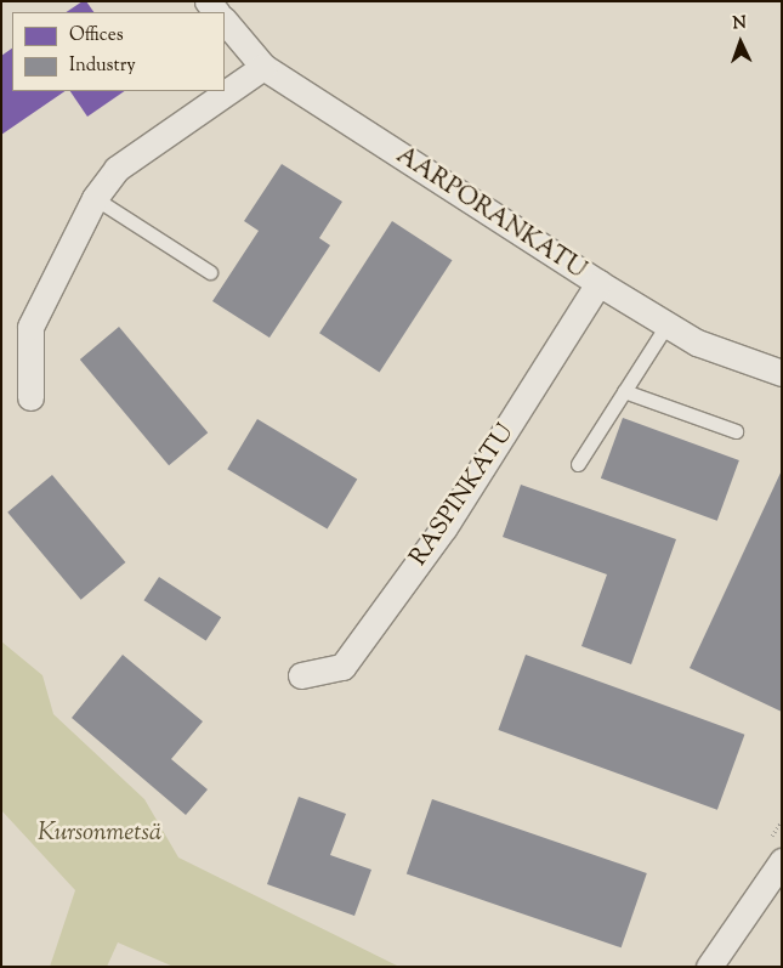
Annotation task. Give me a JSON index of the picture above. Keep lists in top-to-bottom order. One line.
{"streets":{"street":["AARPORANKATU","RASPINKATU"]},"crossings":[["AARPORANKATU","RASPINKATU"]],"parks":["Kursonmetsä"],"legend":["Offices","Industry"],"north":"top"}
